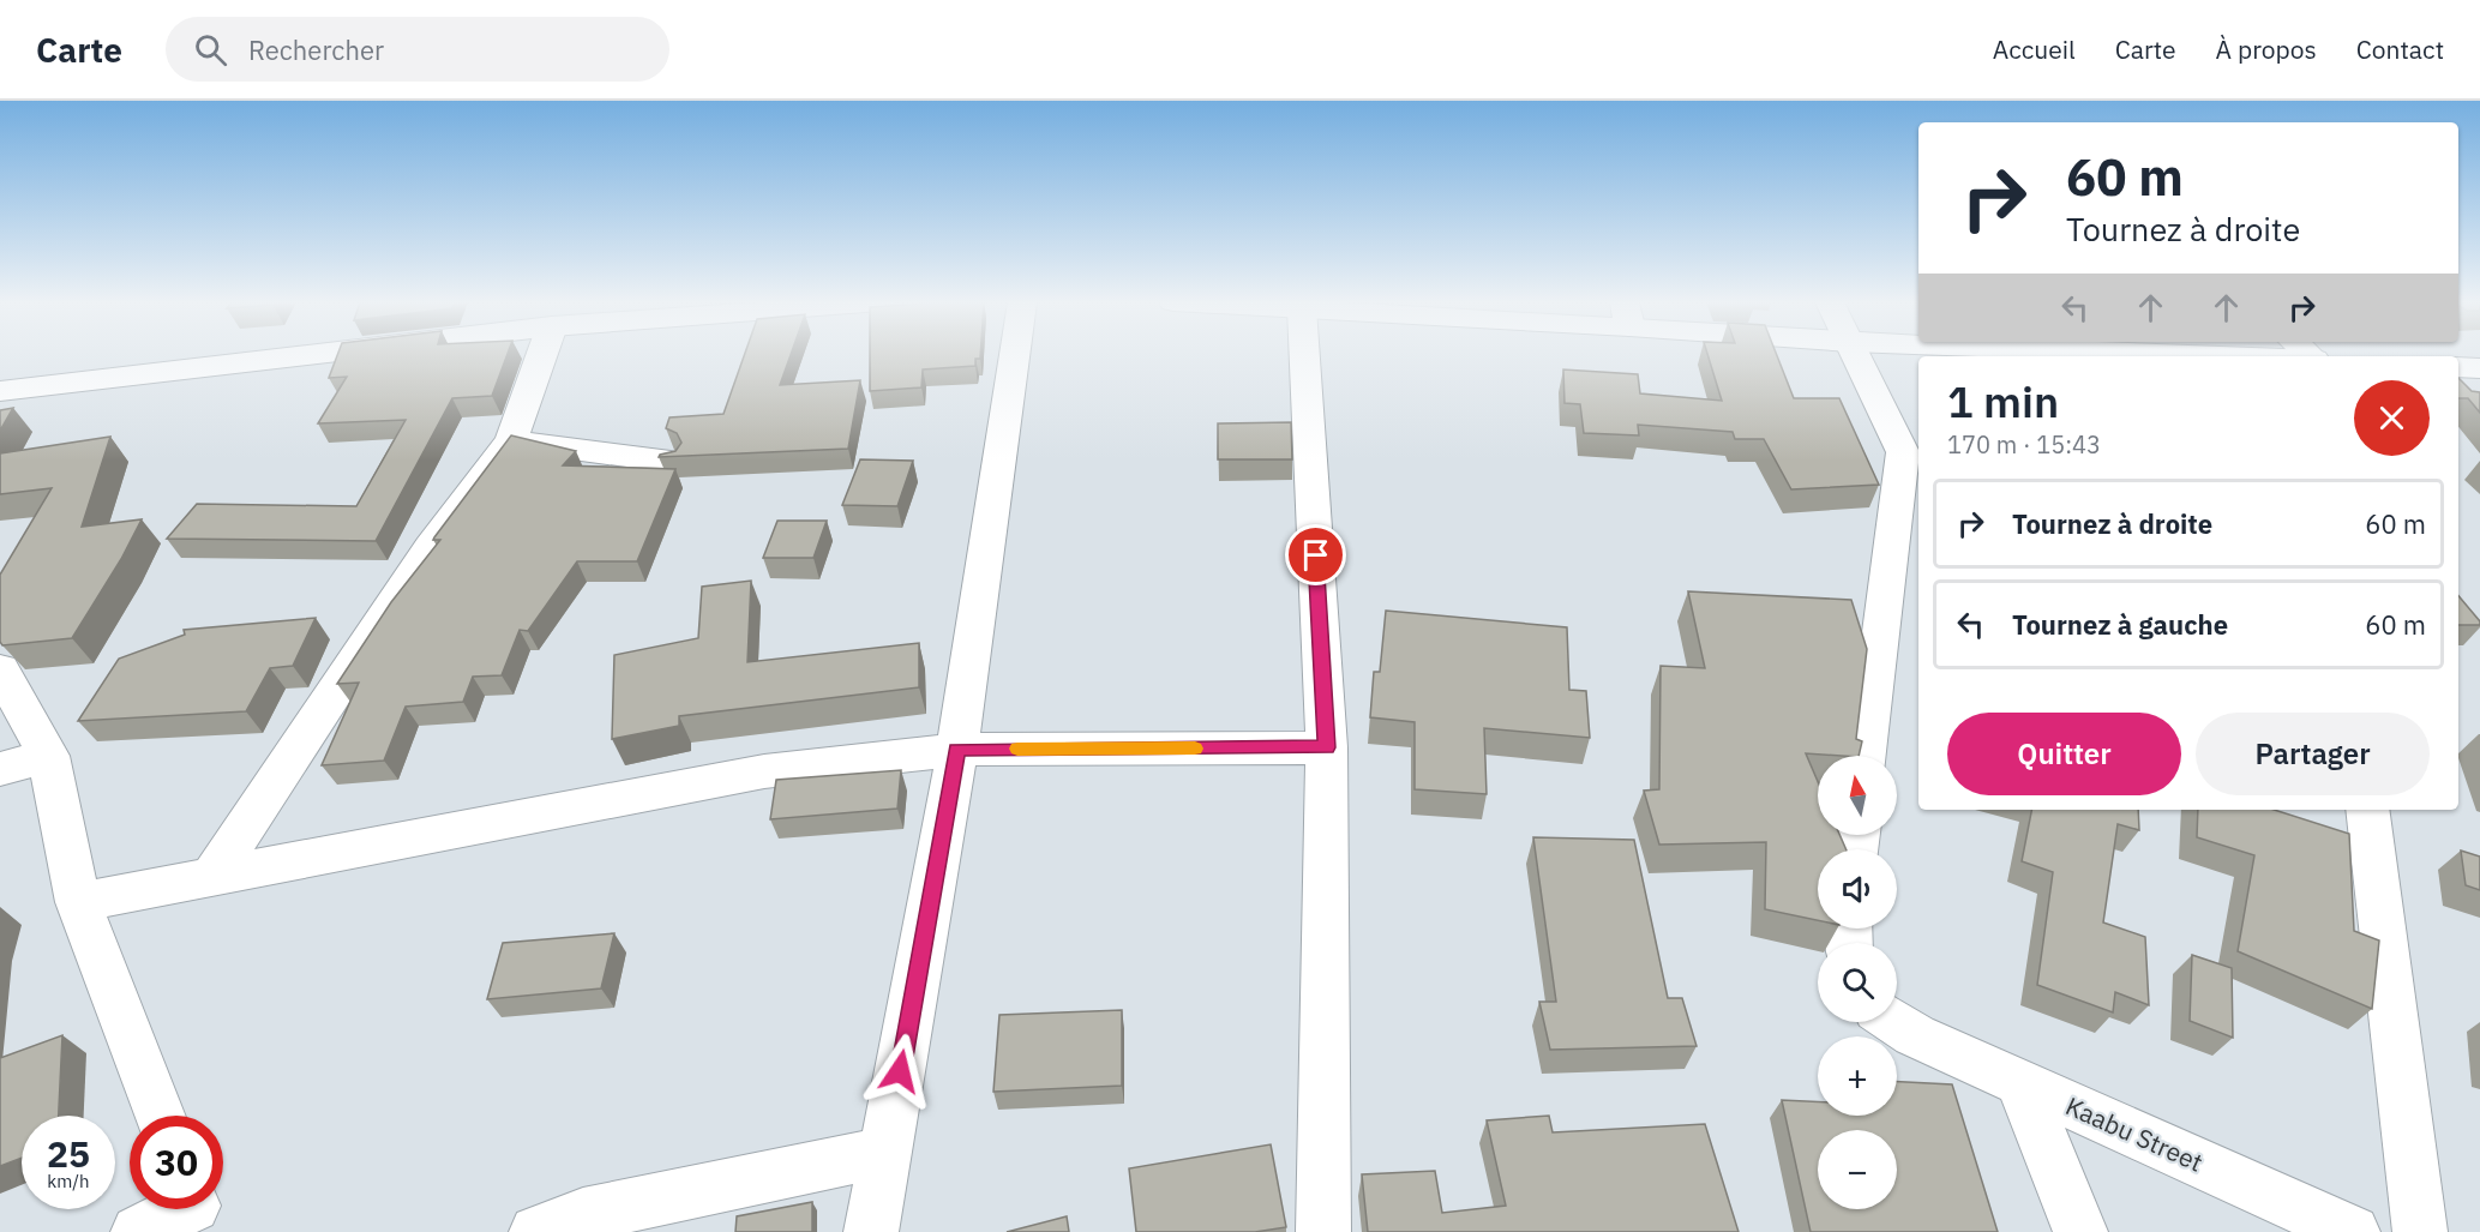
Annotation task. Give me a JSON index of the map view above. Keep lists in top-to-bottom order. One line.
{"streets":{"street":["Kaabu Street"]},"north":"top","page":{"header":"Carte","search":"Rechercher","nav":["Accueil","Carte","À propos","Contact"],"turn":["60 m","Tournez à droite"],"heading":["1 min","170 m · 15:43"],"list":[{"name":"Tournez à droite","value":"60 m"},{"name":"Tournez à gauche","value":"60 m"}],"buttons":["Quitter","Partager"],"map_buttons":["+","−"],"speed":"25 km/h","limit":"30"}}
